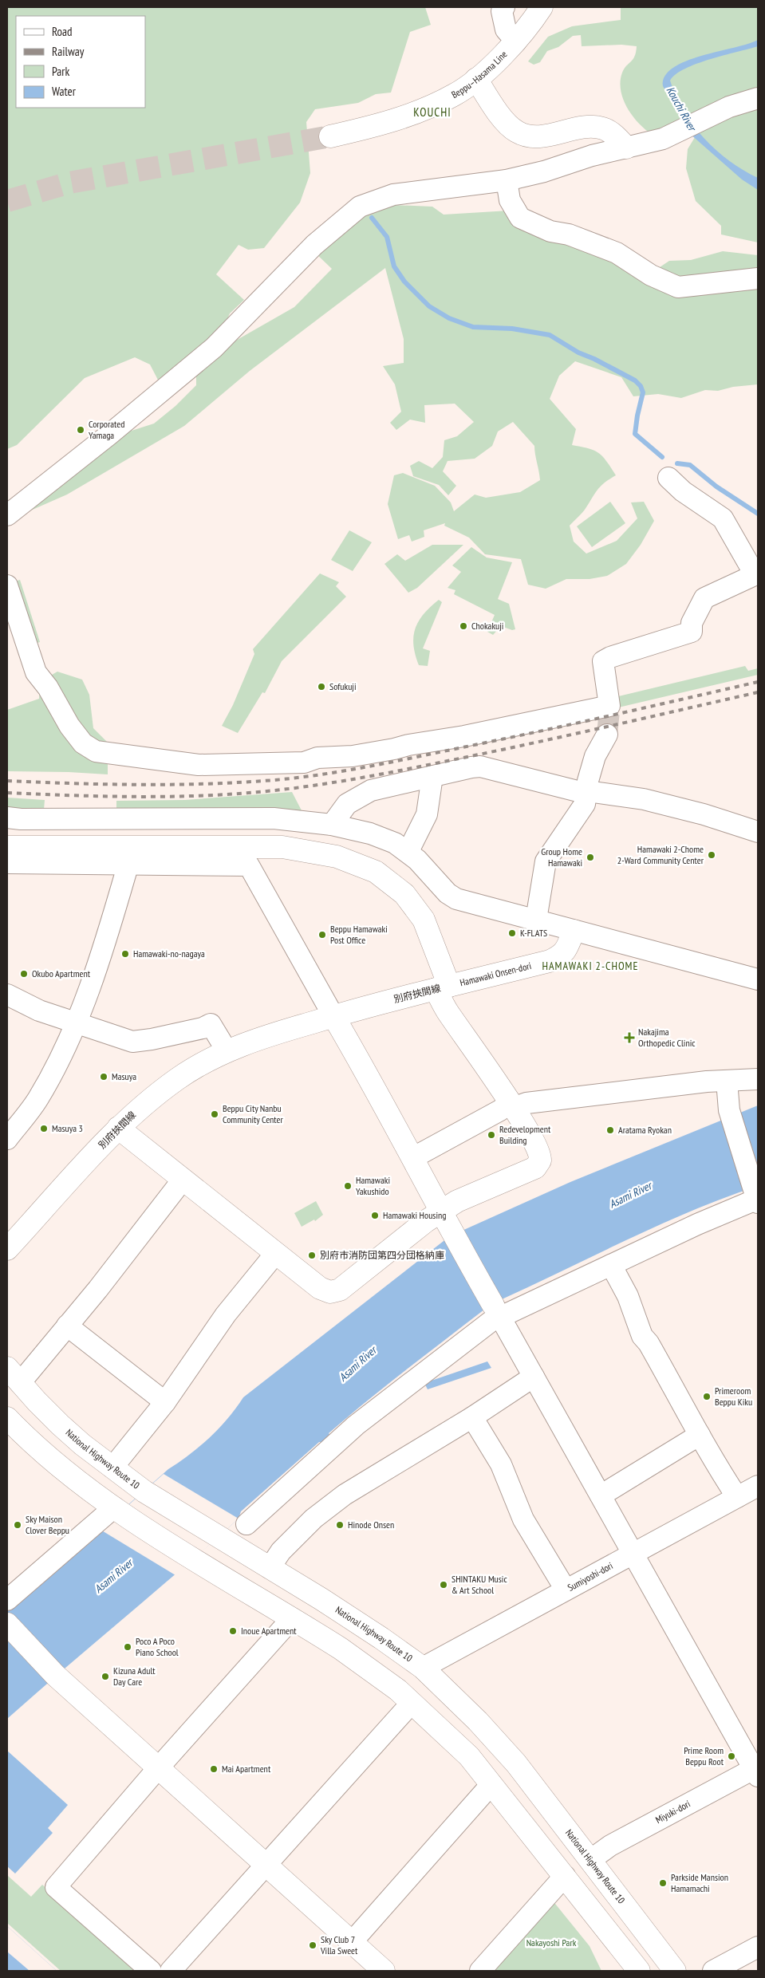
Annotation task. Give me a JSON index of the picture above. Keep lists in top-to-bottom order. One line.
{"streets":{"main road":["Beppu–Hasama Line","Hamawaki Onsen-dori","別府挾間線","National Highway Route 10"],"street":["Sumiyoshi-dori","Miyuki-dori"]},"crossings":[["Hamawaki Onsen-dori","別府挾間線"],["National Highway Route 10","Sumiyoshi-dori"],["National Highway Route 10","Miyuki-dori"]],"districts":["KOUCHI","HAMAWAKI 2-CHOME"],"water":["Kouchi River","Asami River"],"parks":["Nakayoshi Park"],"places":{"other":["Corporated Yamaga","Chokakuji","Sofukuji","Hamawaki 2-Chome 2-Ward Community Center","Group Home Hamawaki","K-FLATS","Beppu Hamawaki Post Office","Hamawaki-no-nagaya","Okubo Apartment","Masuya","Beppu City Nanbu Community Center","Masuya 3","Aratama Ryokan","Redevelopment Building","Hamawaki Yakushido","Hamawaki Housing","別府市消防団第四分団格納庫","Primeroom Beppu Kiku","Sky Maison Clover Beppu","Hinode Onsen","SHINTAKU Music & Art School","Inoue Apartment","Poco A Poco Piano School","Kizuna Adult Day Care","Prime Room Beppu Root","Mai Apartment","Parkside Mansion Hamamachi","Sky Club 7 Villa Sweet"],"health":["Nakajima Orthopedic Clinic"]},"legend":["Road","Railway","Park","Water"]}
